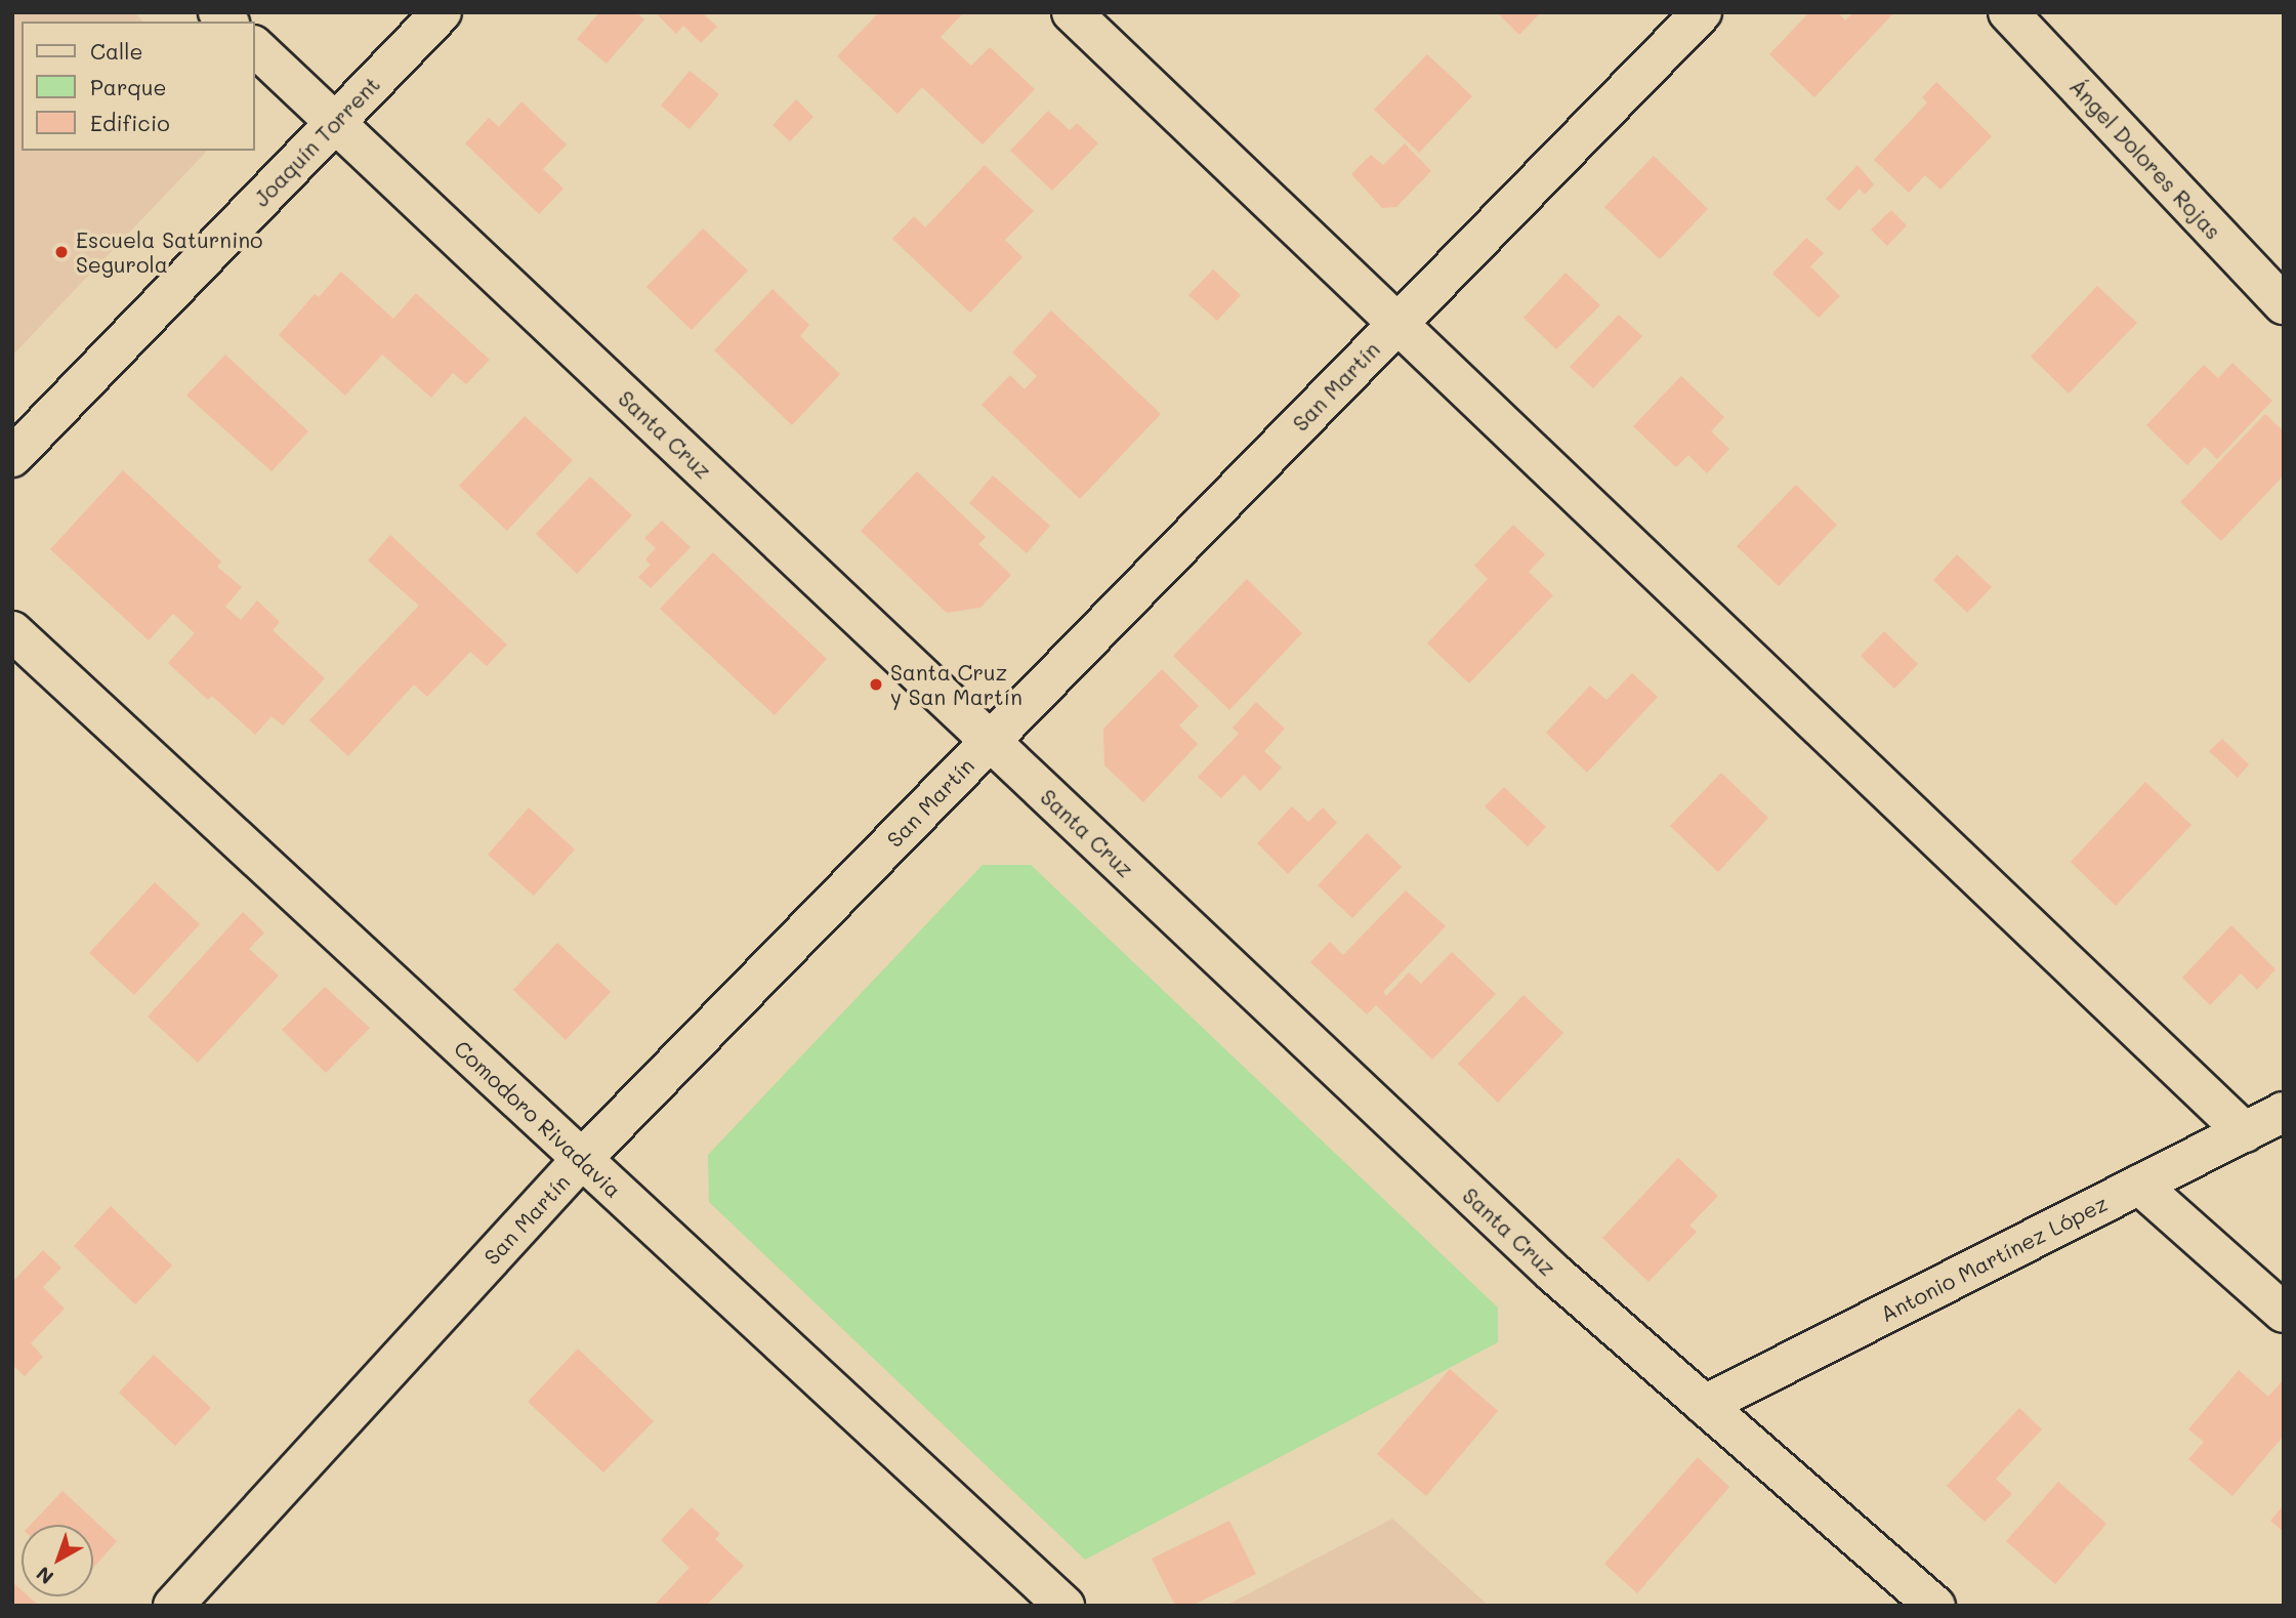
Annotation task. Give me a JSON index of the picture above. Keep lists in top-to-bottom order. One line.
{"streets":{"street":["Joaquín Torrent","Ángel Dolores Rojas","San Martín","Santa Cruz","Comodoro Rivadavia","Antonio Martínez López"]},"crossings":[["Joaquín Torrent","Santa Cruz"],["San Martín","Santa Cruz"],["San Martín","Comodoro Rivadavia"],["Santa Cruz","Antonio Martínez López"]],"places":["Escuela Saturnino Segurola","Santa Cruz y San Martín"],"legend":["Calle","Parque","Edificio"],"north":"bottom left"}
